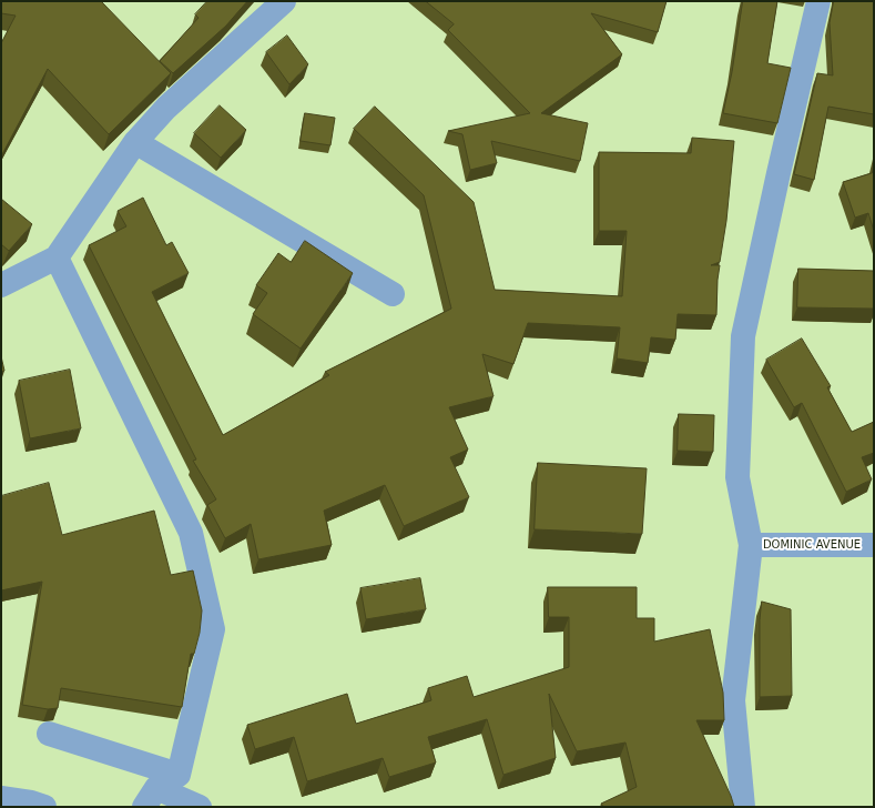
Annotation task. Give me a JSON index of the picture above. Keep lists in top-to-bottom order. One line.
{"streets":{"street":["DOMINIC AVENUE"]}}
